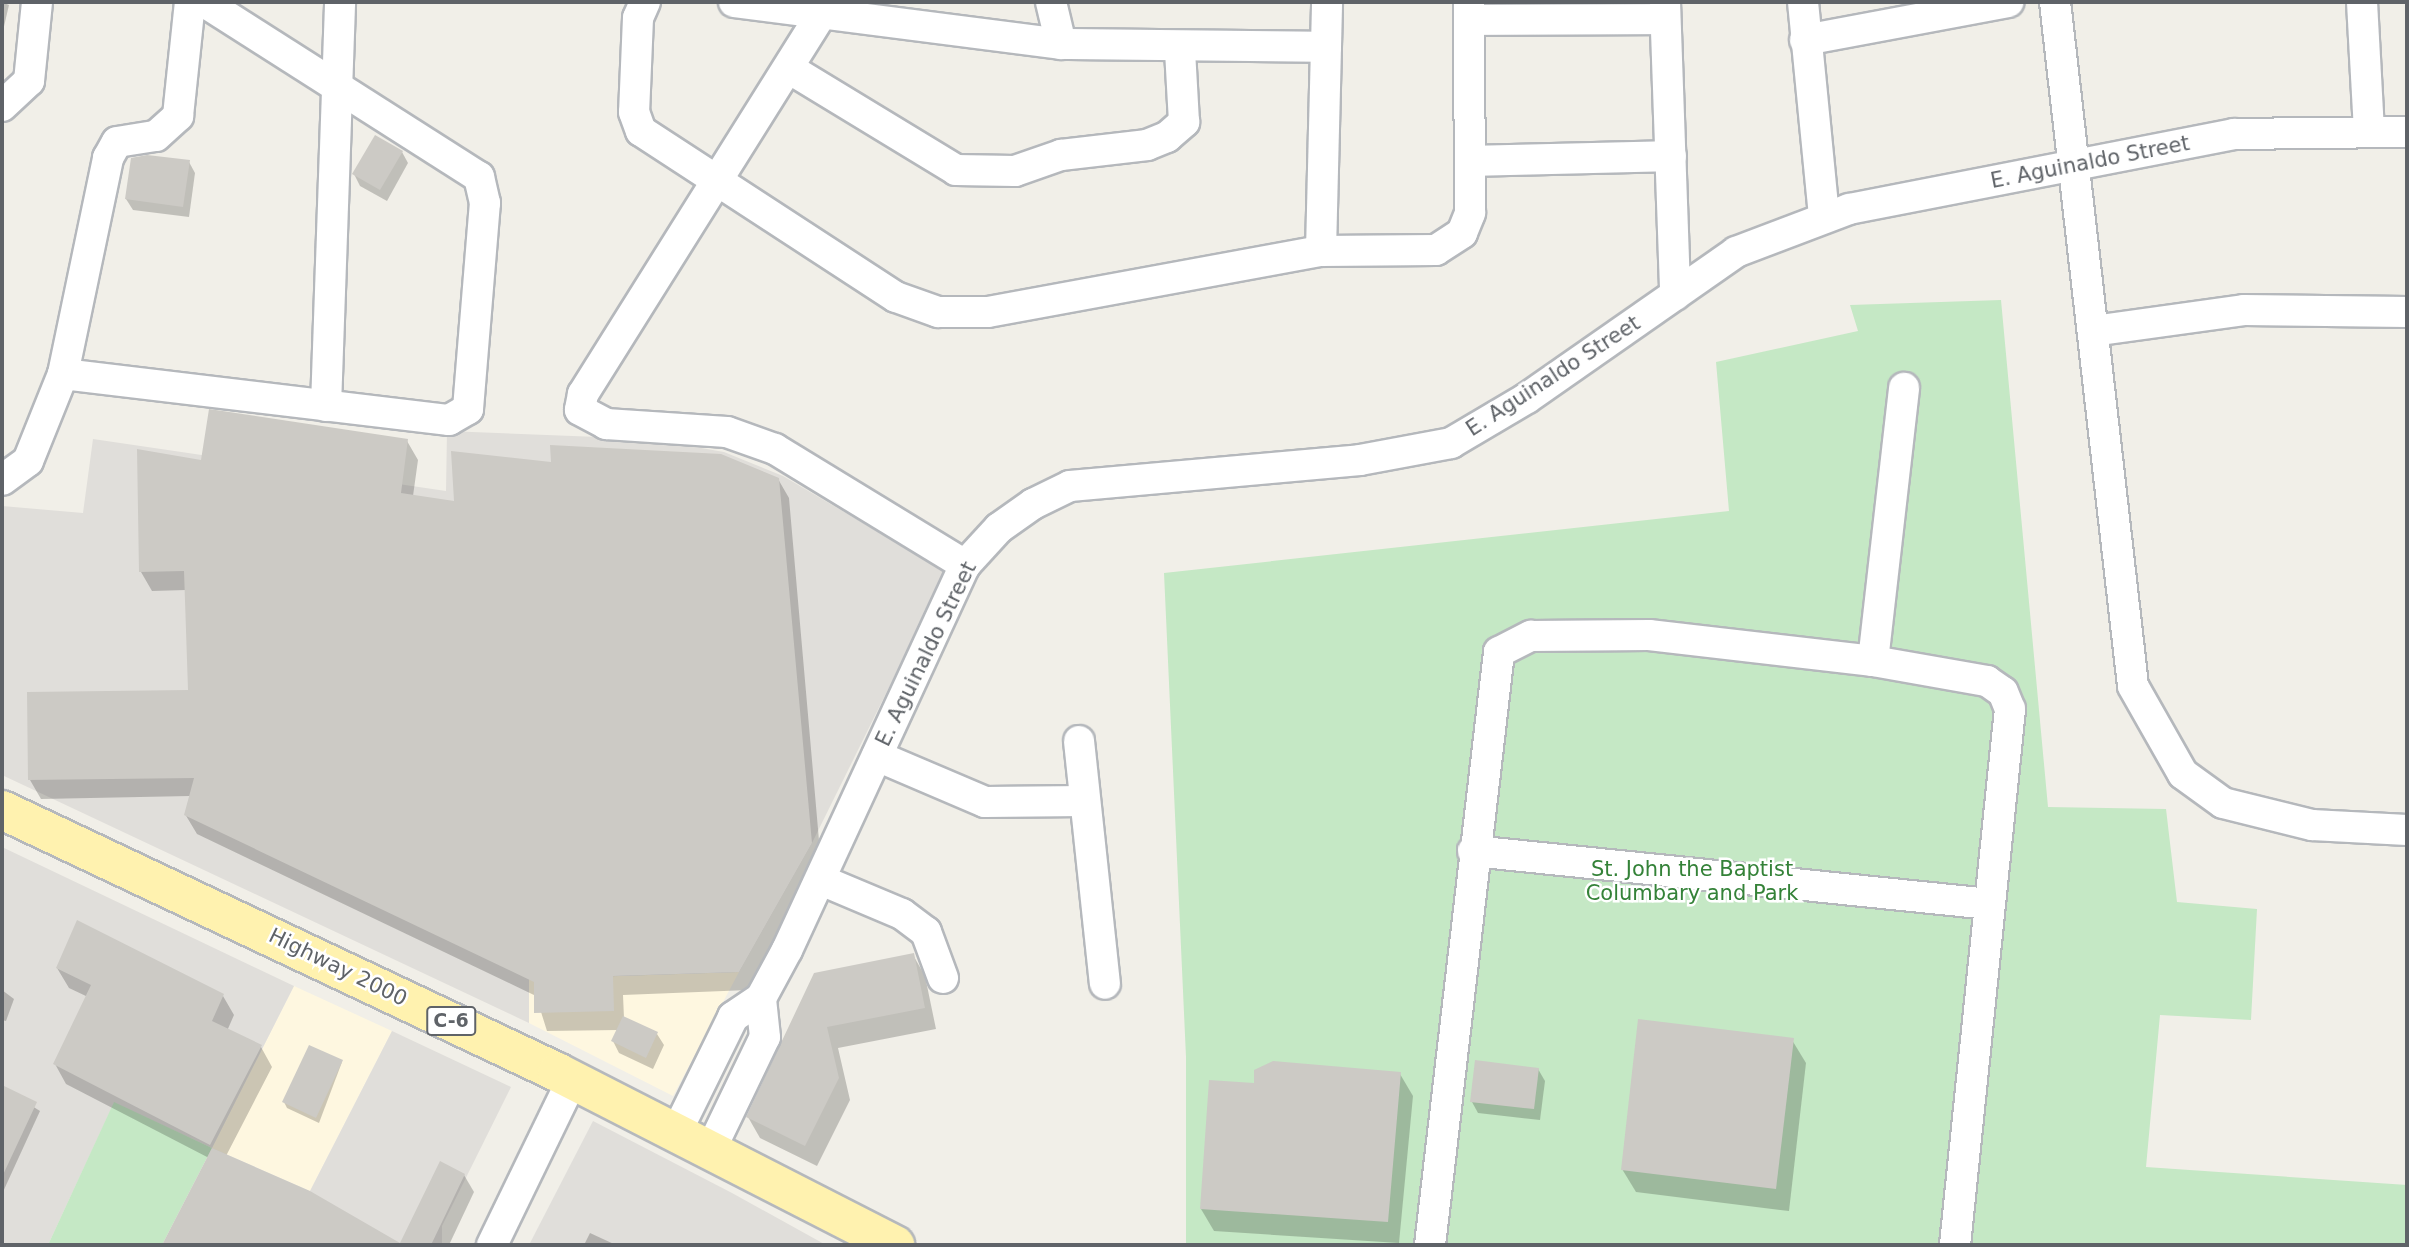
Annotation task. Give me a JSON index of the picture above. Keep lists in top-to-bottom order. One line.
{"streets":{"main road":["Highway 2000","C-6"],"street":["E. Aguinaldo Street"]},"crossings":[["E. Aguinaldo Street","Highway 2000"]],"parks":["St. John the Baptist Columbary and Park"]}
